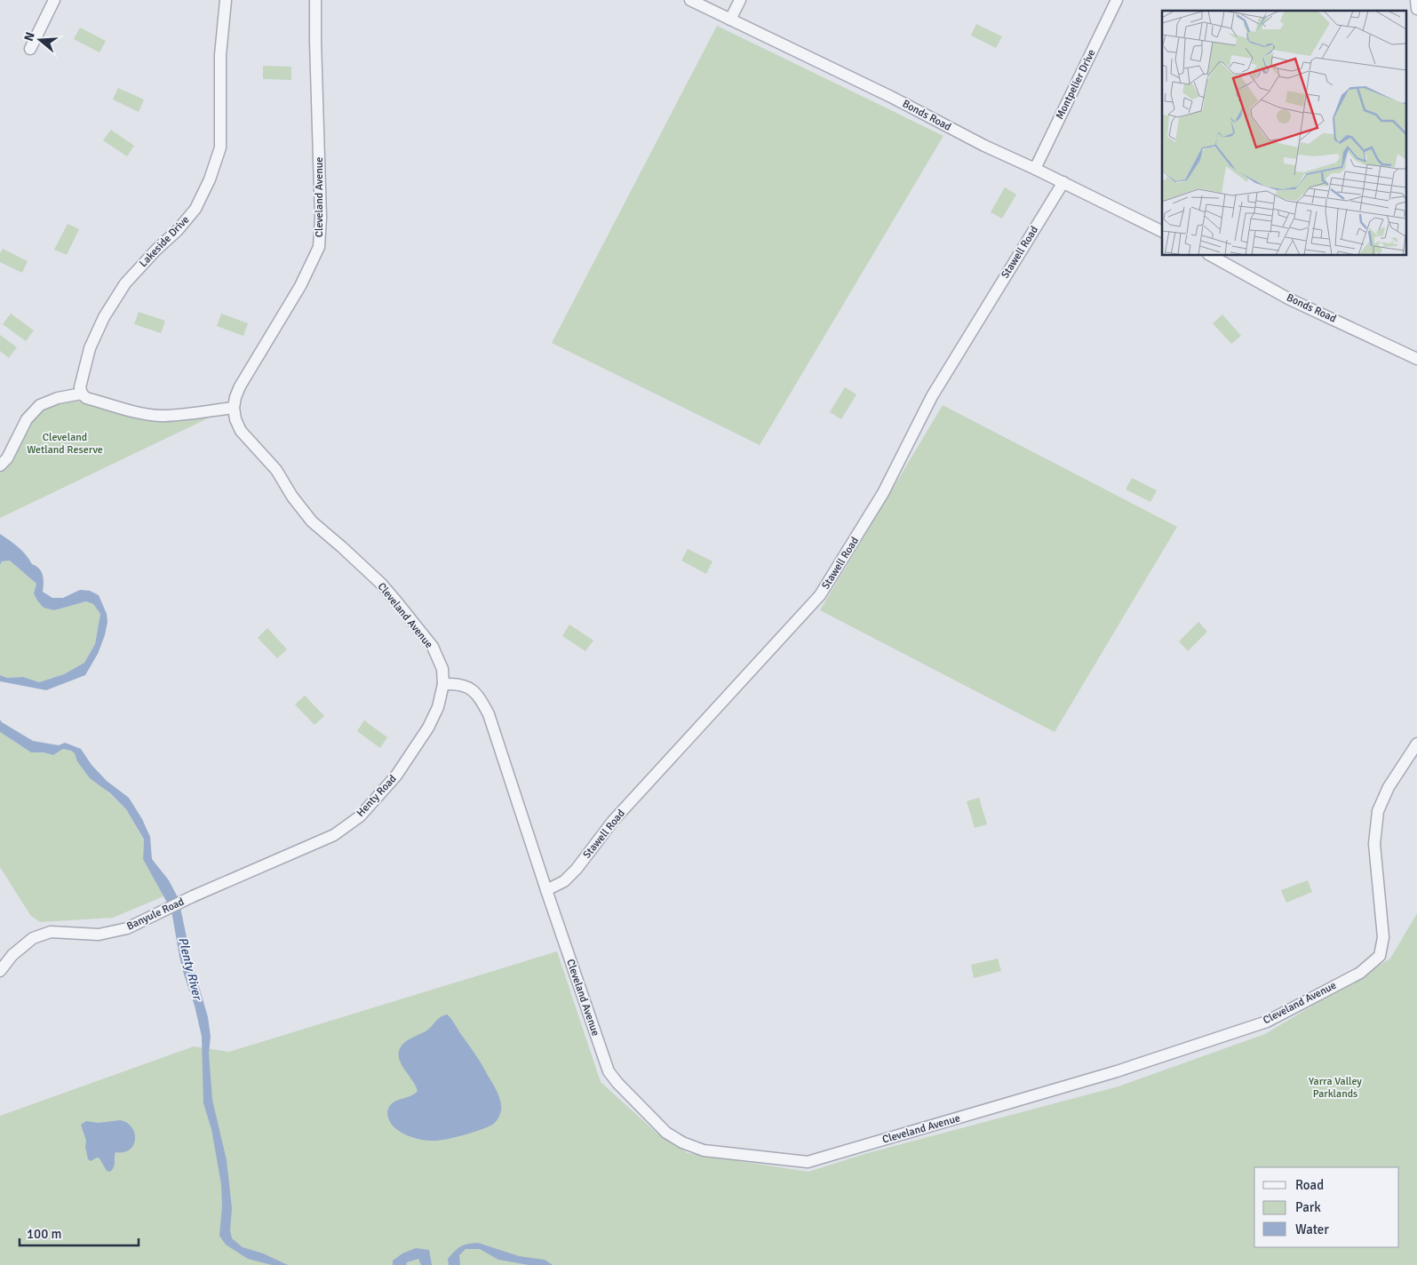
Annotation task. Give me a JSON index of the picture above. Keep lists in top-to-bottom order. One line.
{"streets":{"street":["Montpelier Drive","Bonds Road","Cleveland Avenue","Lakeside Drive","Stawell Road","Henty Road","Banyule Road"]},"crossings":[["Montpelier Drive","Bonds Road"],["Bonds Road","Stawell Road"],["Cleveland Avenue","Stawell Road"],["Cleveland Avenue","Henty Road"],["Henty Road","Banyule Road"]],"water":["Plenty River"],"parks":["Cleveland Wetland Reserve","Yarra Valley Parklands"],"legend":["Road","Park","Water"],"scale_bar":"100 m","north":"left"}
